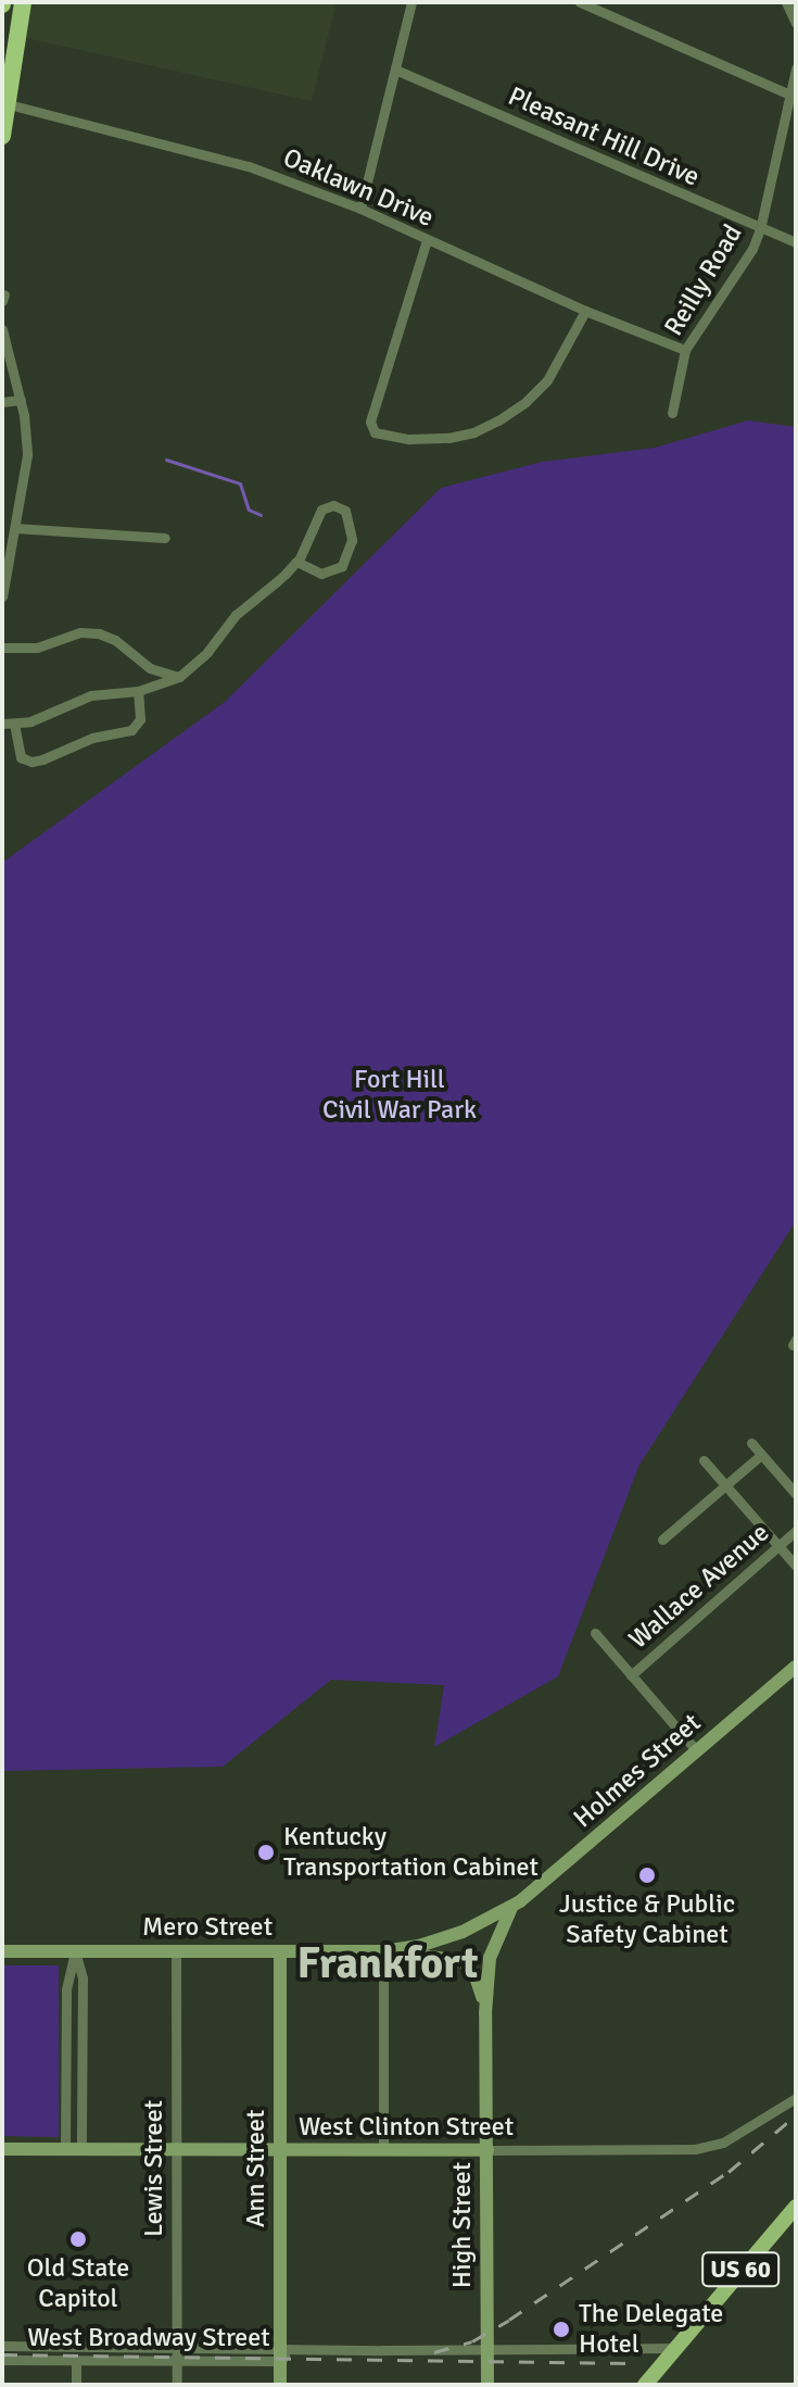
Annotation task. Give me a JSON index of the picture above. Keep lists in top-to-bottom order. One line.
{"streets":{"main road":["Holmes Street","Mero Street","West Clinton Street","Ann Street","High Street","US 60"],"street":["Pleasant Hill Drive","Oaklawn Drive","Reilly Road","Wallace Avenue","Lewis Street","West Broadway Street"]},"crossings":[["Pleasant Hill Drive","Reilly Road"],["Oaklawn Drive","Reilly Road"],["Holmes Street","Mero Street"],["Holmes Street","High Street"],["Mero Street","Lewis Street"],["Mero Street","Ann Street"],["Mero Street","High Street"],["West Clinton Street","Lewis Street"],["West Clinton Street","Ann Street"],["West Clinton Street","High Street"],["Lewis Street","West Broadway Street"],["Ann Street","West Broadway Street"],["High Street","West Broadway Street"],["US 60","West Broadway Street"]],"districts":["Frankfort"],"parks":["Fort Hill Civil War Park"],"places":["Kentucky Transportation Cabinet","Justice & Public Safety Cabinet","Old State Capitol","The Delegate Hotel"]}
